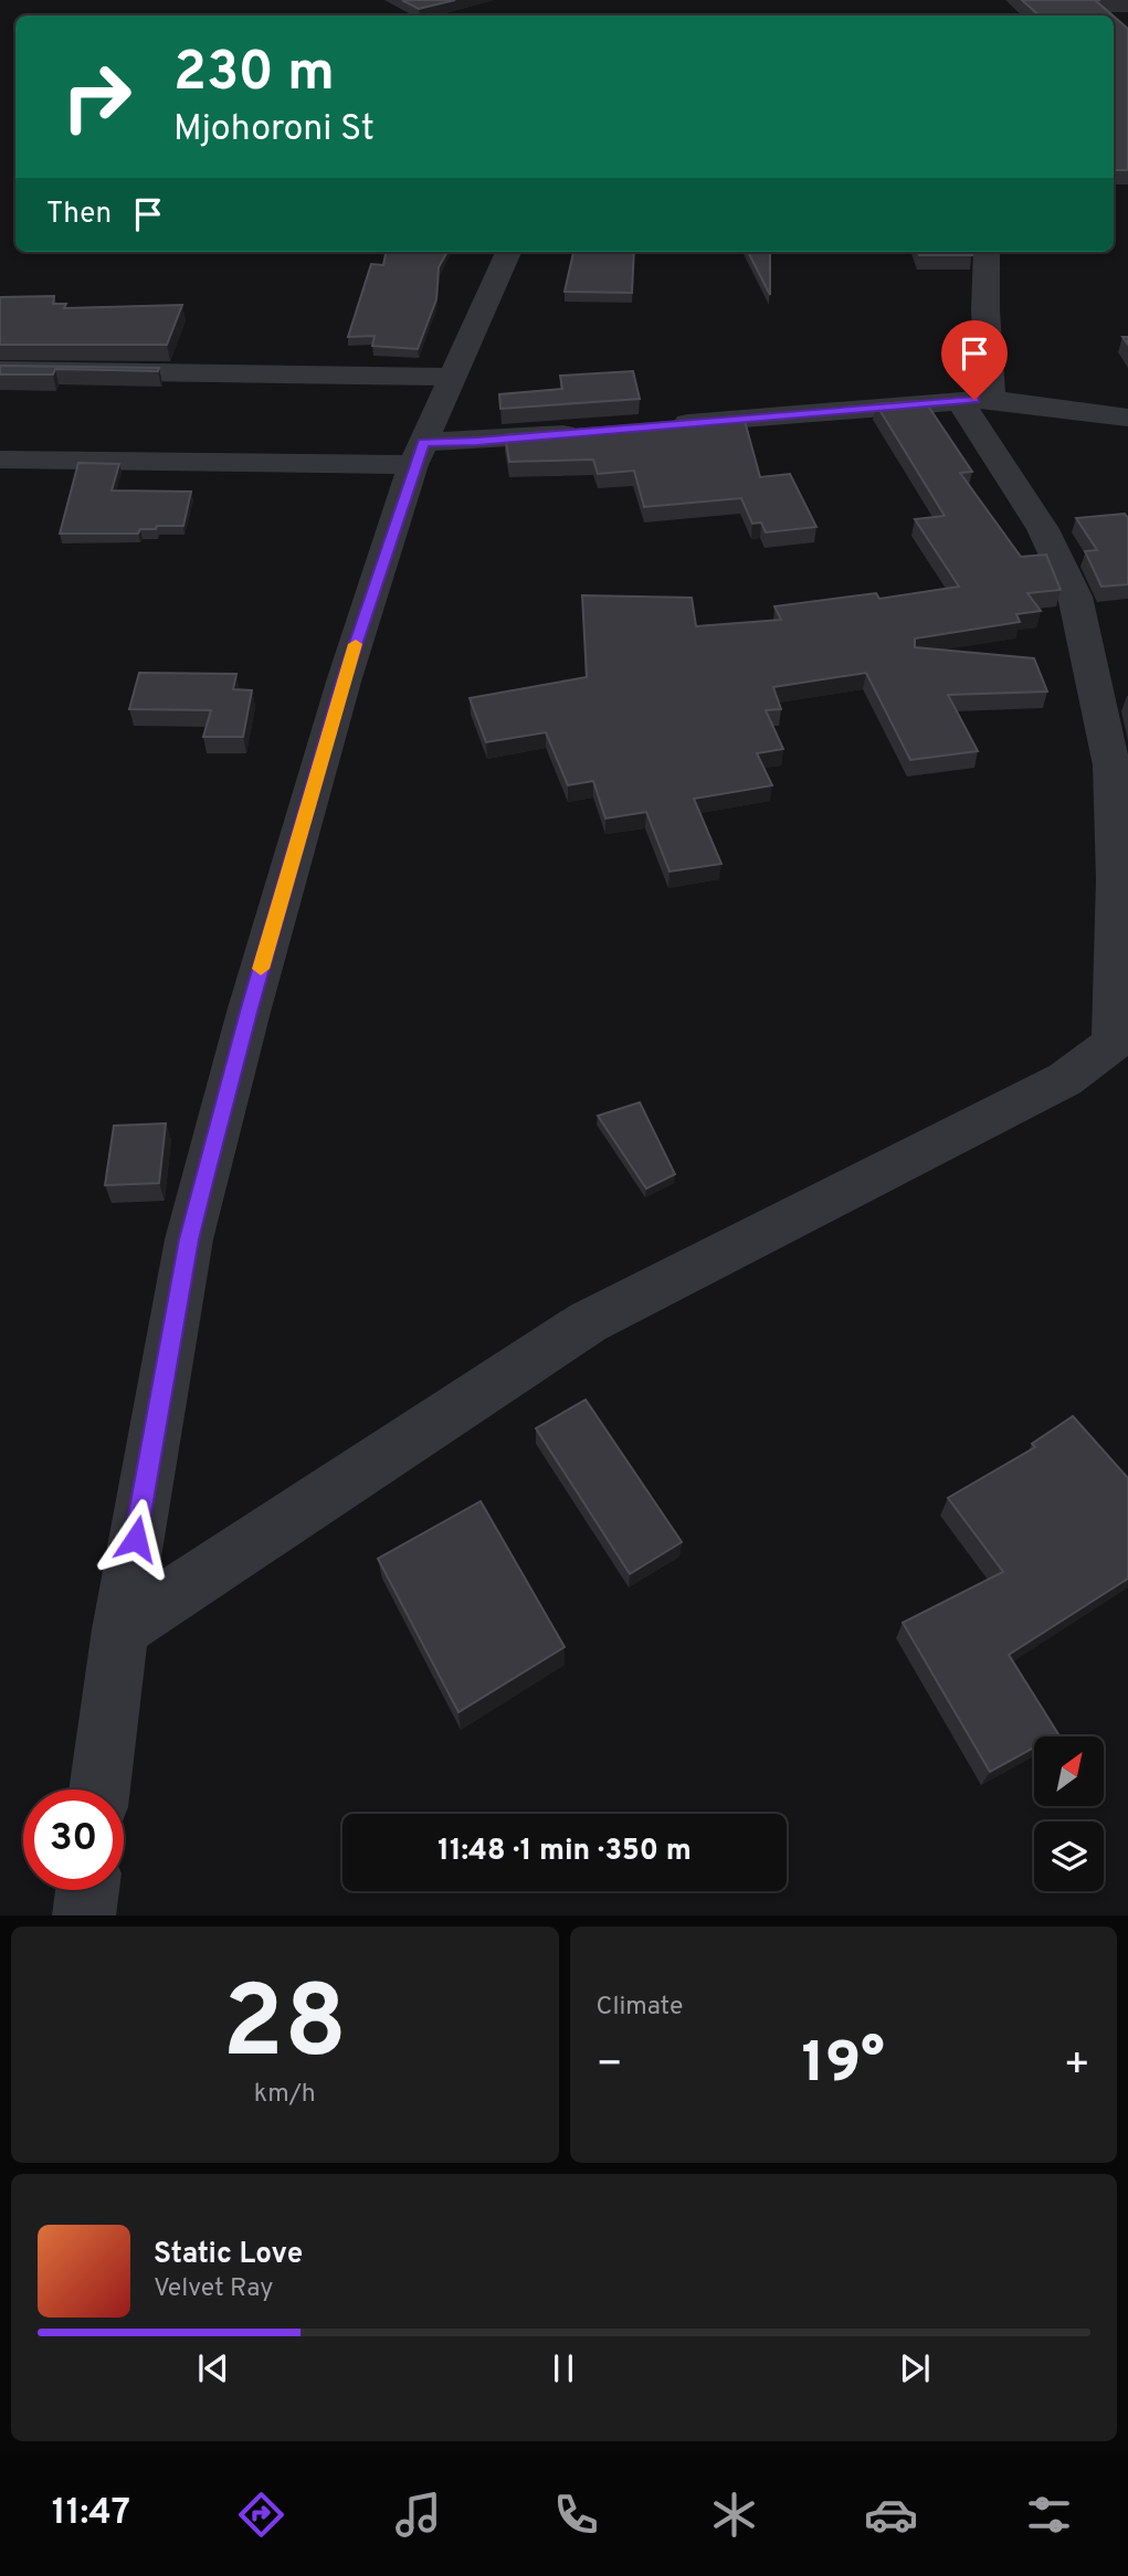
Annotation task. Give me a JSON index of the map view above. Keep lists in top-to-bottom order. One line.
{"north":"top right","page":{"turn":["230 m","Mjohoroni St"],"then":"Then","limit":"30","trip":"11:48 · 1 min · 350 m","tile":[["28","km/h"],"Climate"],"heat":["−","19°","+"],"song":["Static Love","Velvet Ray"],"tabs":"11:47"}}
